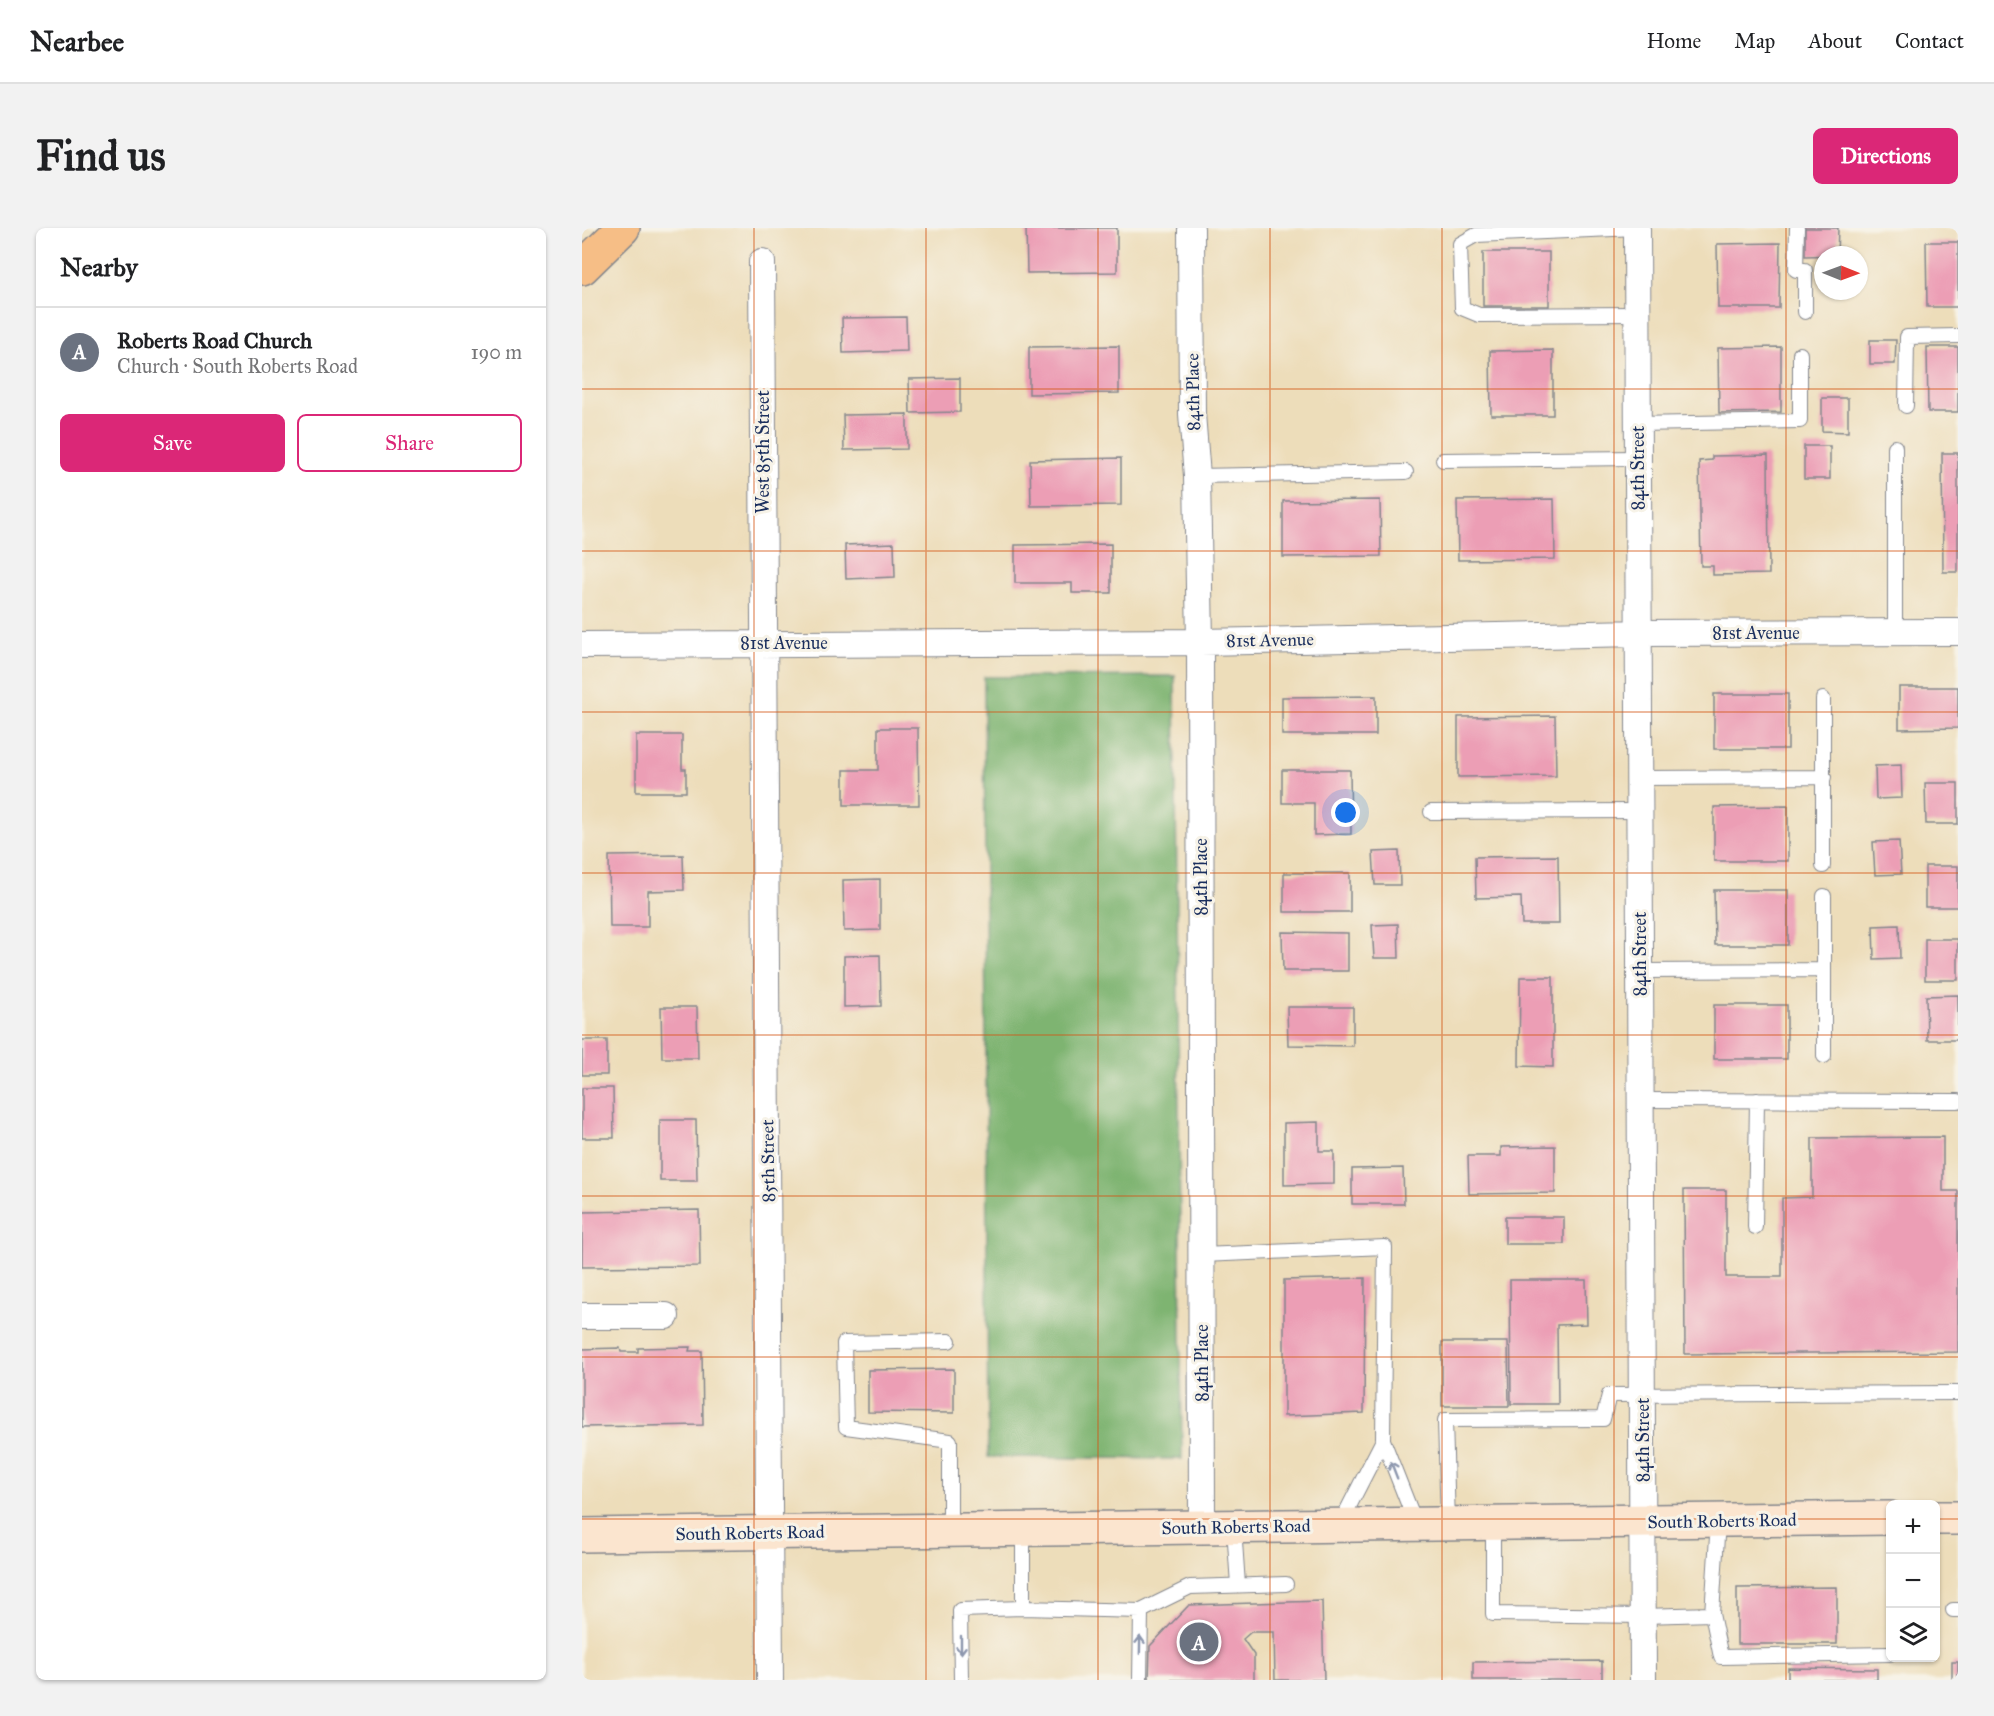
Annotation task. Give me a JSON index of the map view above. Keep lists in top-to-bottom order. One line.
{"streets":{"street":["84th Place","West 85th Street","84th Street","81st Avenue","85th Street","South Roberts Road"]},"crossings":[["84th Place","81st Avenue"],["84th Place","South Roberts Road"],["West 85th Street","81st Avenue"],["West 85th Street","85th Street"],["84th Street","81st Avenue"],["84th Street","South Roberts Road"],["81st Avenue","85th Street"],["85th Street","South Roberts Road"]],"north":"right","page":{"header":"Nearbee","nav":["Home","Map","About","Contact"],"buttons":["Directions",["Save","Share"]],"title":"Find us","heading":"Nearby","list":[{"mark":"A","name":"Roberts Road Church","note":"Church · South Roberts Road","value":"190 m"}],"map_buttons":["+","−"],"pins":"A"}}
